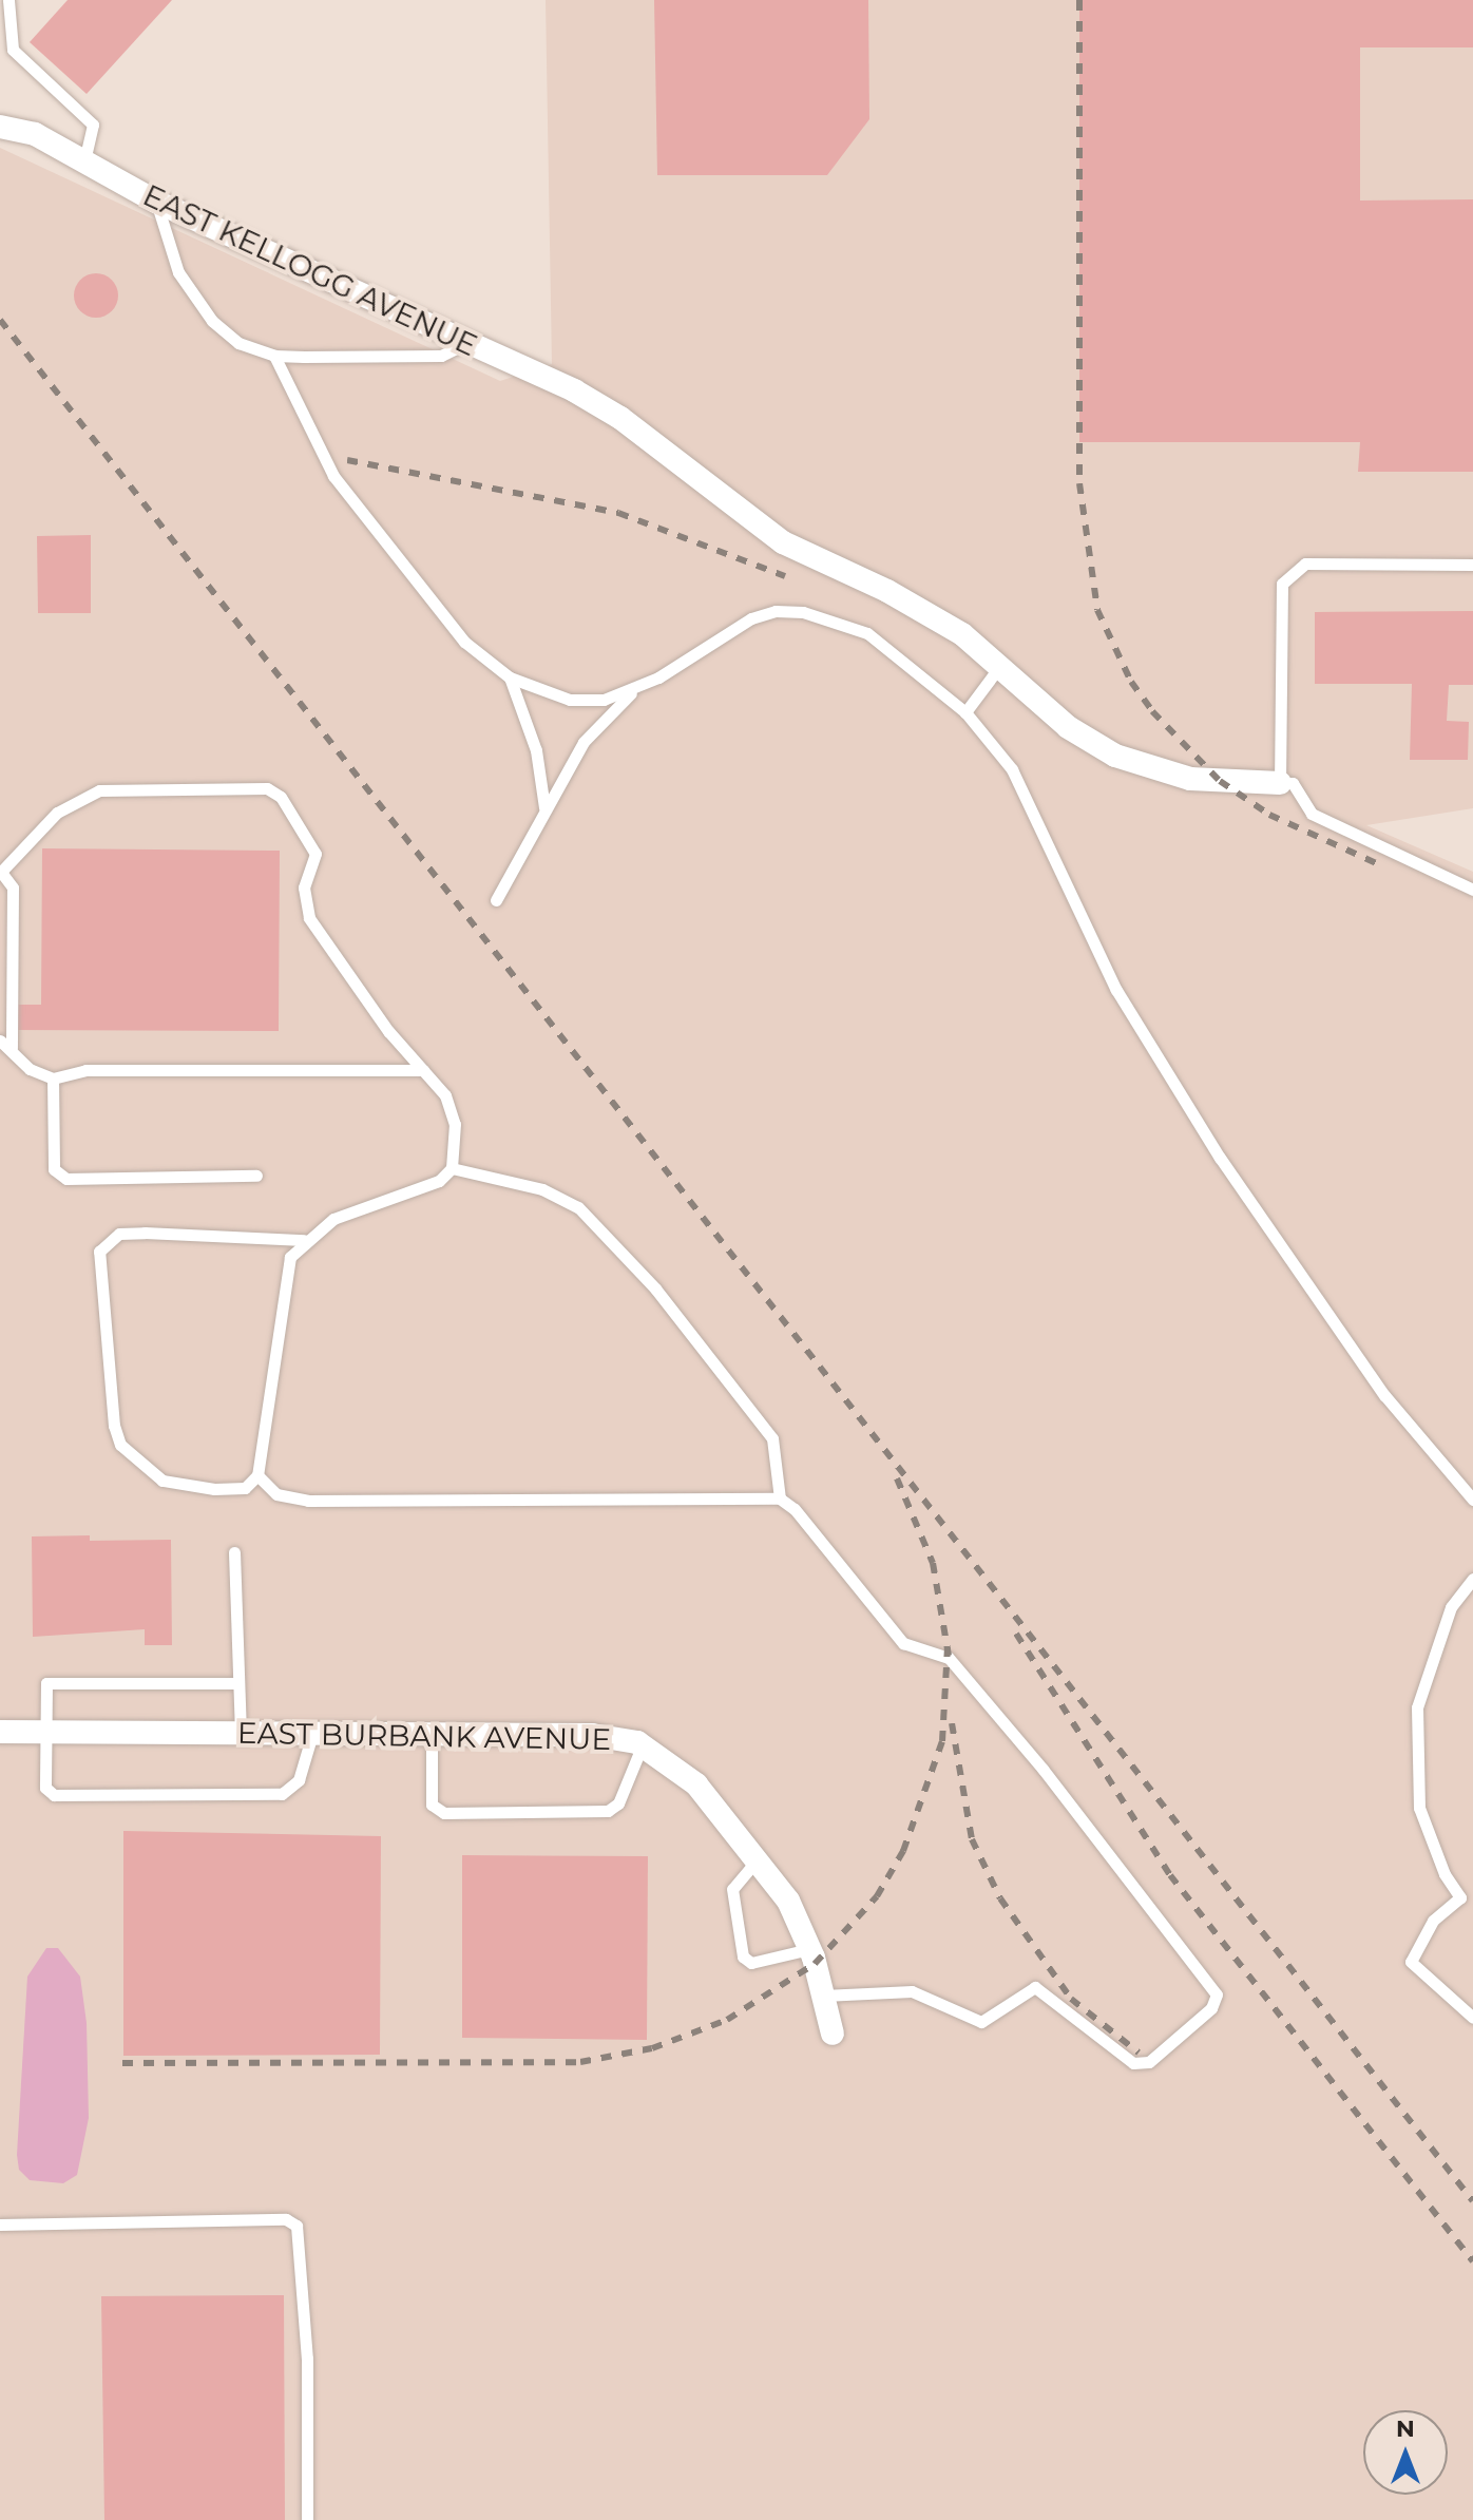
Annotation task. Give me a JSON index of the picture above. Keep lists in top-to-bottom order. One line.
{"streets":{"street":["EAST KELLOGG AVENUE","EAST BURBANK AVENUE"]},"north":"top"}
